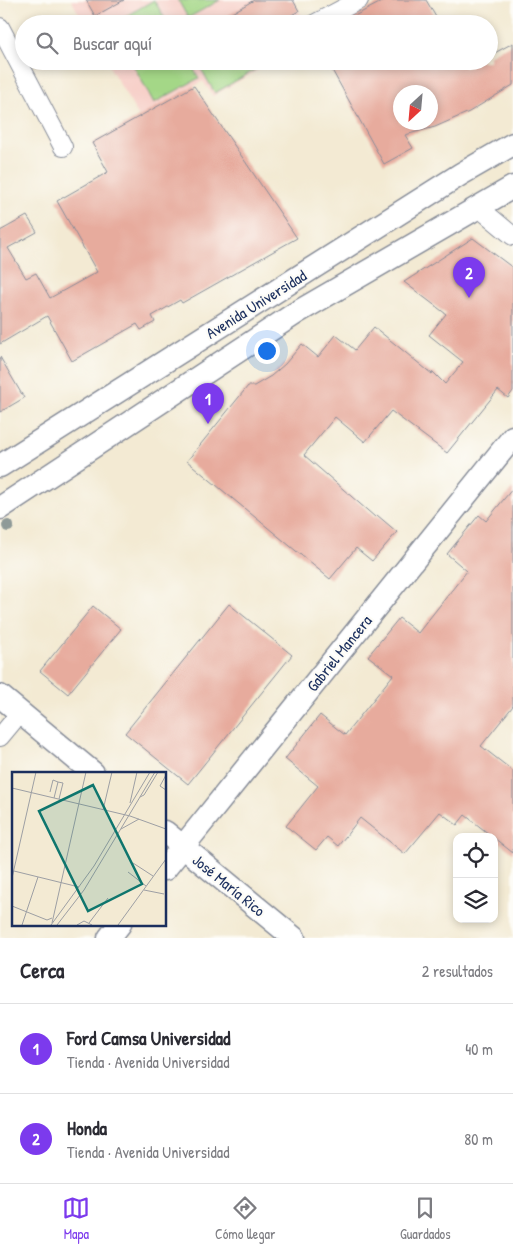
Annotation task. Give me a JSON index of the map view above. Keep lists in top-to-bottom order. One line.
{"streets":{"main road":["Avenida Universidad","Gabriel Mancera","José María Rico"]},"crossings":[["Gabriel Mancera","José María Rico"]],"north":"bottom left","page":{"search":"Buscar aquí","pins":["2","1"],"heading":["Cerca","2 resultados"],"list":[{"mark":"1","name":"Ford Camsa Universidad","note":"Tienda · Avenida Universidad","value":"40 m"},{"mark":"2","name":"Honda","note":"Tienda · Avenida Universidad","value":"80 m"}],"nav":["Mapa","Cómo llegar","Guardados"]}}
